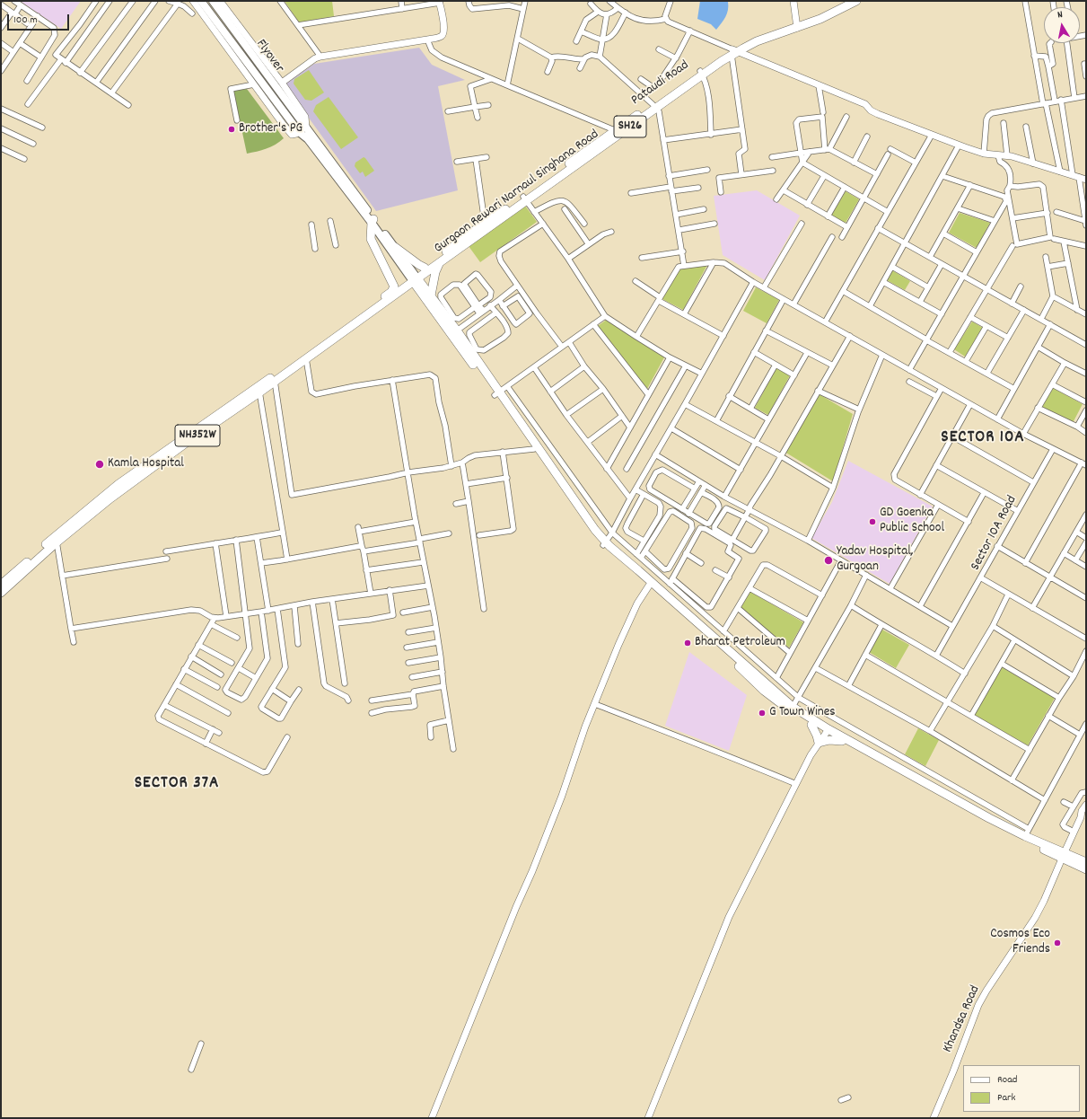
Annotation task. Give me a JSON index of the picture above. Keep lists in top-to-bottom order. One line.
{"streets":{"main road":["Flyover","SH26","Gurgaon Rewari Narnaul Singhana Road","NH352W"],"street":["Sector 10A Road","Khandsa Road"]},"crossings":[["SH26","Gurgaon Rewari Narnaul Singhana Road"],["SH26","NH352W"],["Gurgaon Rewari Narnaul Singhana Road","NH352W"]],"districts":["SECTOR 10A","SECTOR 37A"],"places":["Brother's PG","Kamla Hospital","GD Goenka Public School","Yadav Hospital, Gurgoan","Bharat Petroleum","G Town Wines","Cosmos Eco Friends"],"legend":["Road","Park"],"scale_bar":"100 m","north":"top"}
